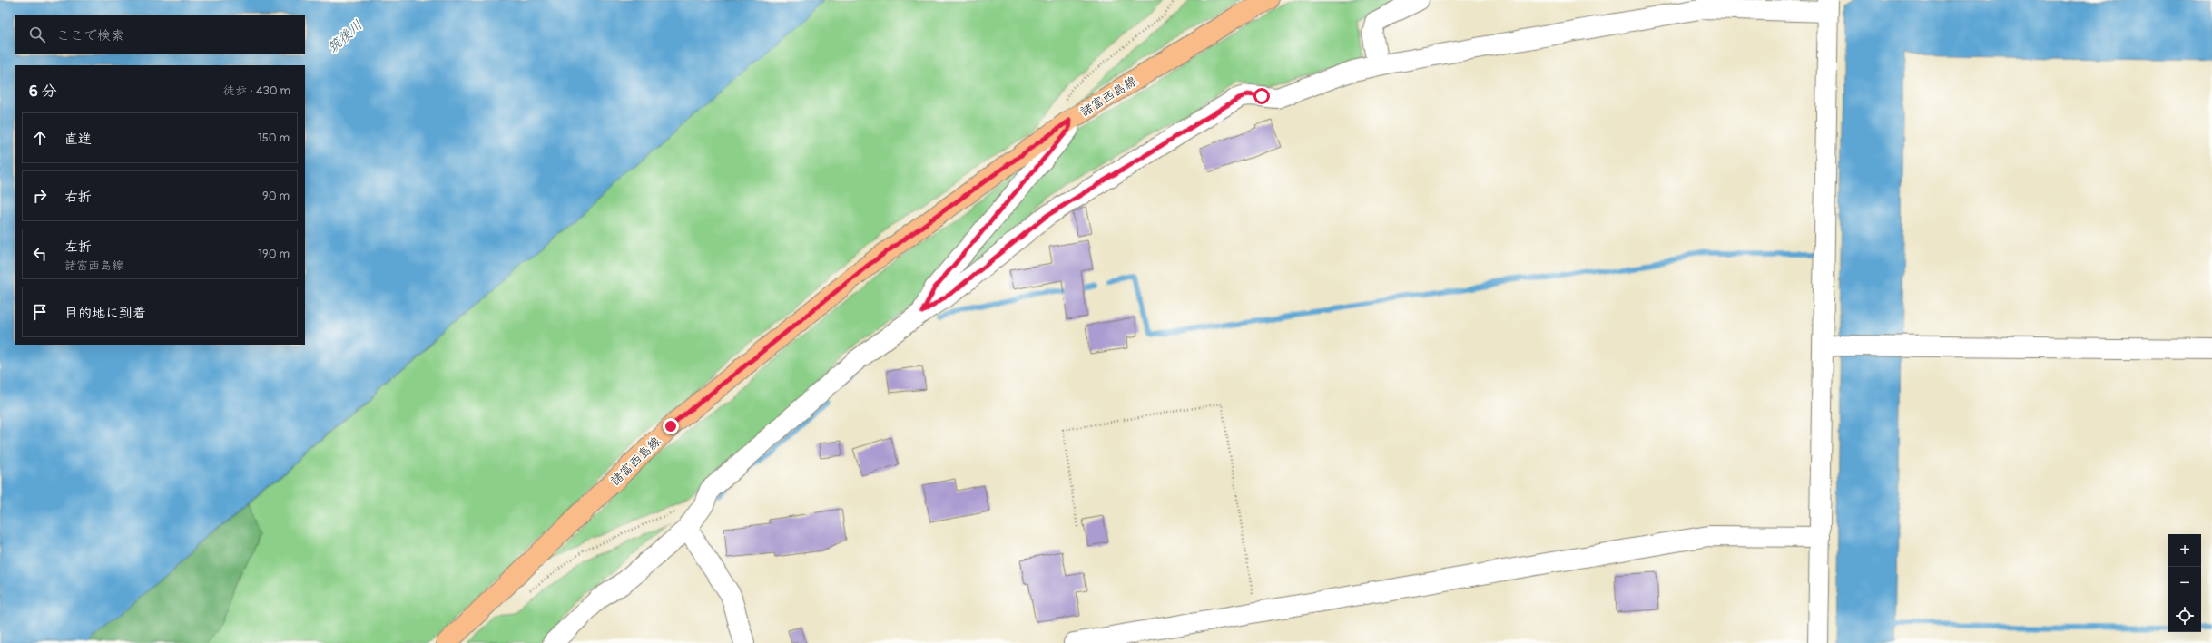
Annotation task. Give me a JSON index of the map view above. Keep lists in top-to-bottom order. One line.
{"streets":{"main road":["諸富西島線"]},"water":["筑後川"],"page":{"search":"ここで検索","heading":["6 分","徒歩 · 430 m"],"list":[["直進","150 m"],["右折","90 m"],["左折","諸富西島線","190 m"],"目的地に到着"],"map_buttons":["+","−"]}}
